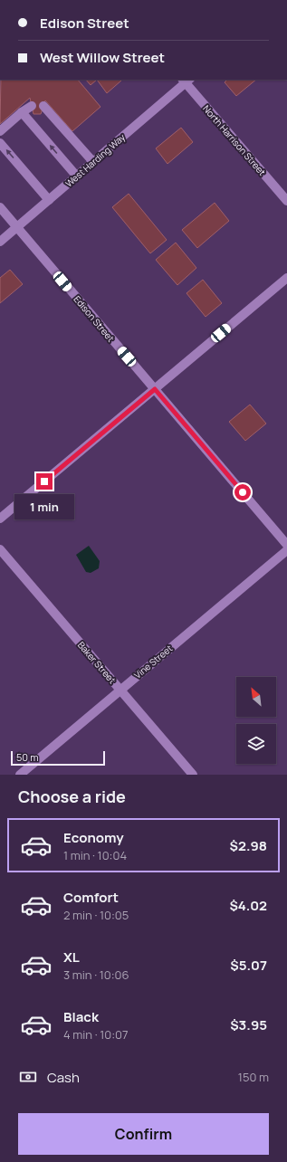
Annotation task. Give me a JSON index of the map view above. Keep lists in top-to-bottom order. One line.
{"streets":{"street":["North Harrison Street","West Harding Way","Edison Street","Vine Street","Baker Street"]},"crossings":[["North Harrison Street","West Harding Way"],["West Harding Way","Edison Street"],["Vine Street","Baker Street"]],"scale_bar":"50 m","north":"top left","page":{"banner":["Edison Street","West Willow Street"],"bubble":"1 min","scale":"50 m","heading":"Choose a ride","list":[{"name":"Economy","note":"1 min · 10:04","value":"$2.98"},{"name":"Comfort","note":"2 min · 10:05","value":"$4.02"},{"name":"XL","note":"3 min · 10:06","value":"$5.07"},{"name":"Black","note":"4 min · 10:07","value":"$3.95"}],"pay":["Cash","150 m"],"buttons":"Confirm"}}
